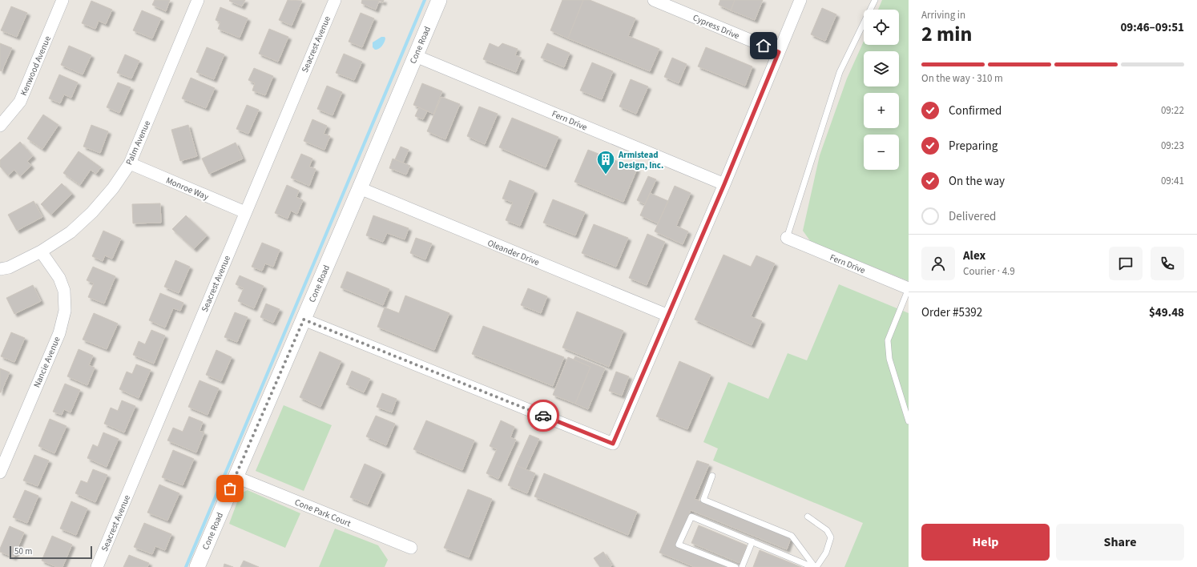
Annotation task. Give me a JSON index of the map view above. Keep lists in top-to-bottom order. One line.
{"streets":{"street":["Cypress Drive","Seacrest Avenue","Cone Road","Kenwood Avenue","Fern Drive","Palm Avenue","Monroe Way","Oleander Drive","Nancie Avenue","Cone Park Court"]},"crossings":[["Seacrest Avenue","Monroe Way"],["Cone Road","Fern Drive"],["Cone Road","Oleander Drive"],["Cone Road","Cone Park Court"],["Palm Avenue","Monroe Way"],["Palm Avenue","Nancie Avenue"]],"places":{"building":["Armistead Design, Inc."]},"scale_bar":"50 m","page":{"heading":["2 min","Arriving in","09:46–09:51"],"panel":["Alex","Courier · 4.9","Order #5392","$49.48"],"map_buttons":["+","−"],"bar":"On the way · 310 m","list":[["Confirmed","09:22"],["Preparing","09:23"],["On the way","09:41"],"Delivered"],"buttons":["Help","Share"],"scale":"50 m"}}
